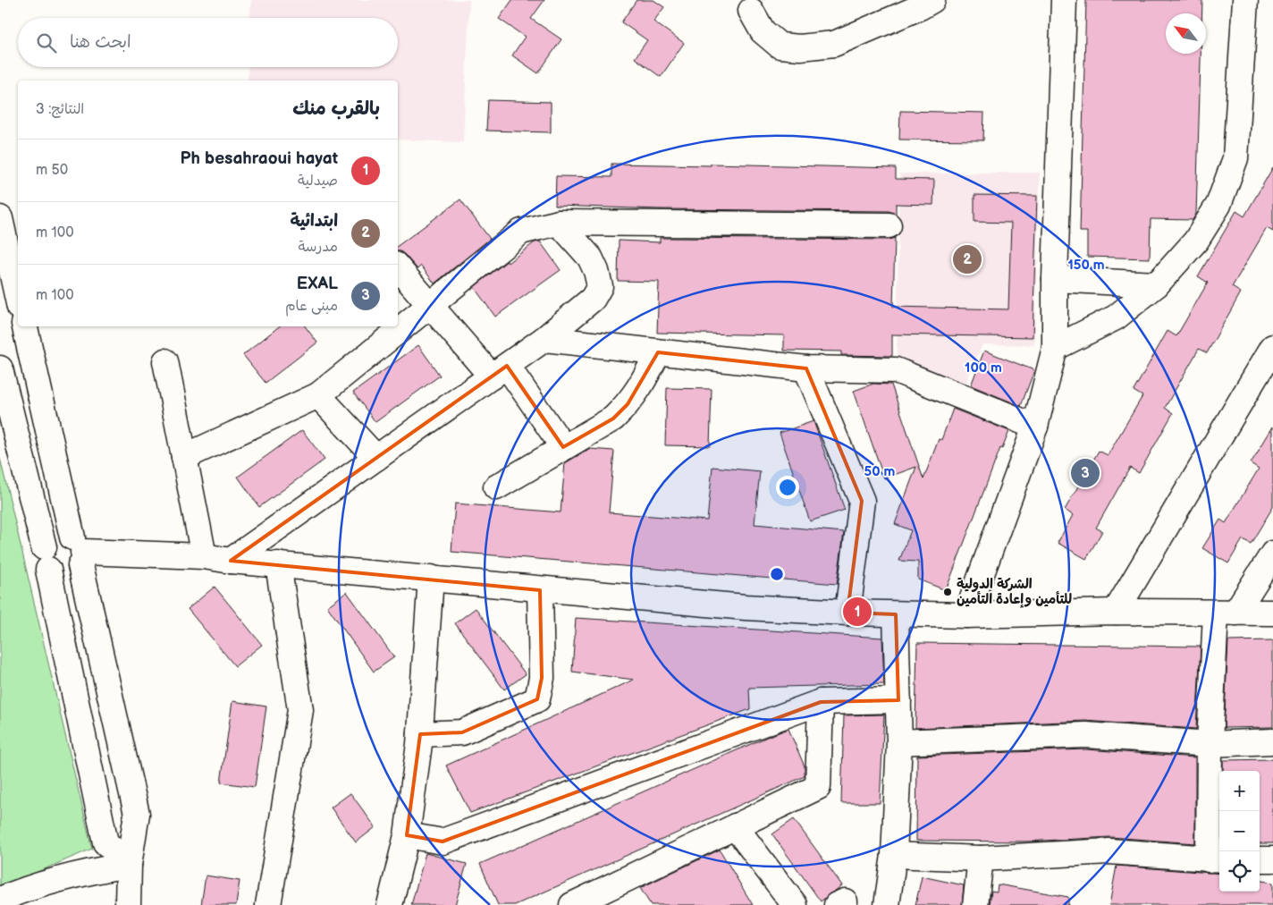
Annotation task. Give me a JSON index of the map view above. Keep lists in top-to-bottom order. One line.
{"places":["الشركة الدولية للتأمين وإعادة التأمين"],"north":"top left","page":{"search":"ابحث هنا","heading":["بالقرب منك","النتائج: 3"],"list":[{"mark":"1","name":"Ph besahraoui hayat","note":"صيدلية","value":"50 m"},{"mark":"2","name":"ابتدائية","note":"مدرسة","value":"100 m"},{"mark":"3","name":"EXAL","note":"مبنى عام","value":"100 m"}],"pins":["2","3","1"],"map_buttons":["+","−"]},"rings":["150 m","100 m","50 m"]}
